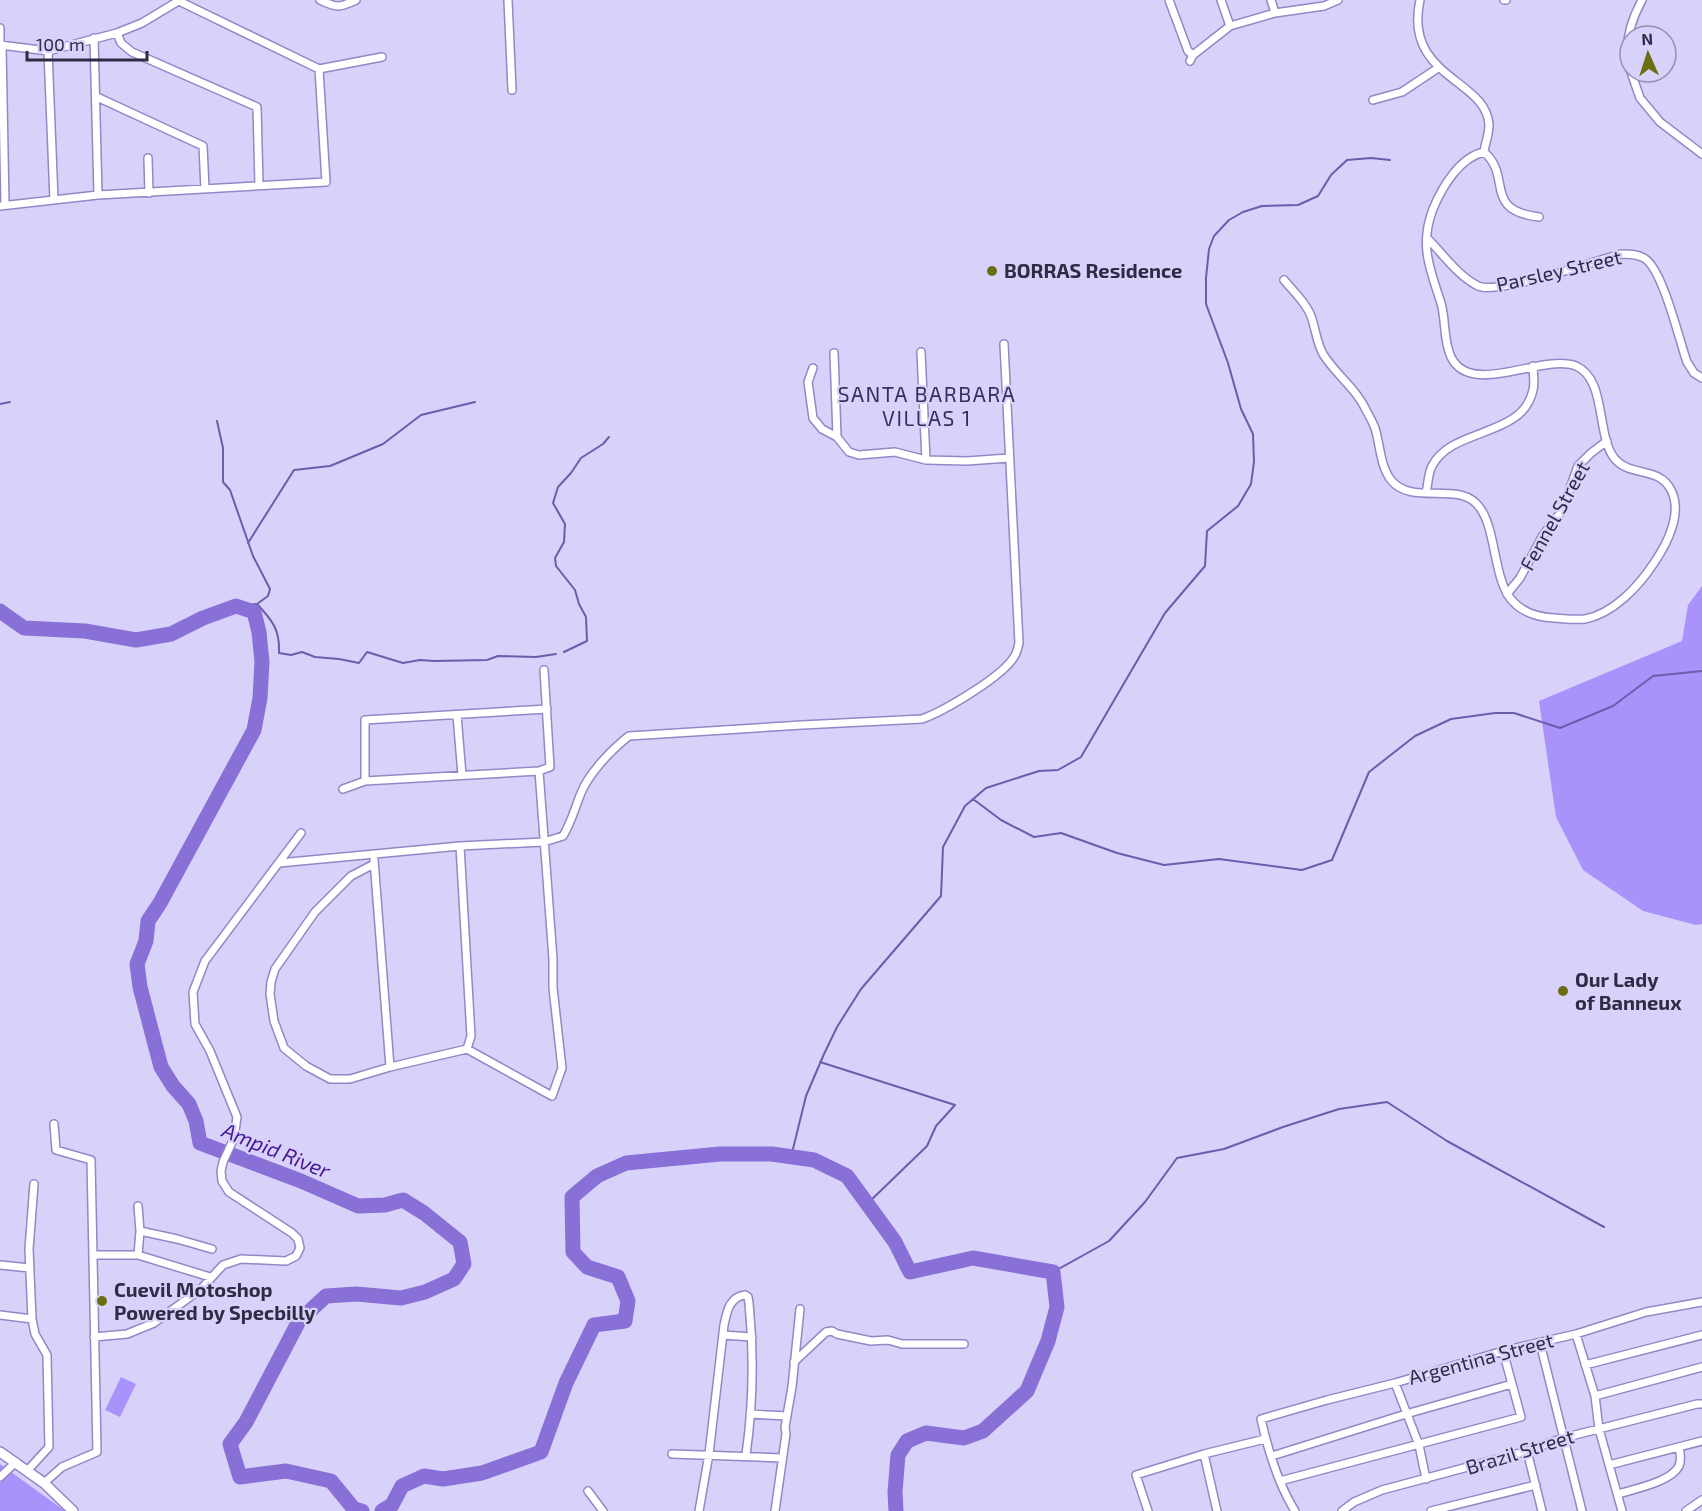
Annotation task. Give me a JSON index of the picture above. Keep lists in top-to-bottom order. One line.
{"streets":{"street":["Parsley Street","Fennel Street","Argentina Street","Brazil Street"]},"districts":["SANTA BARBARA VILLAS 1"],"water":["Ampid River"],"places":["BORRAS Residence","Our Lady of Banneux","Cuevil Motoshop Powered by Specbilly"],"scale_bar":"100 m","north":"top"}
